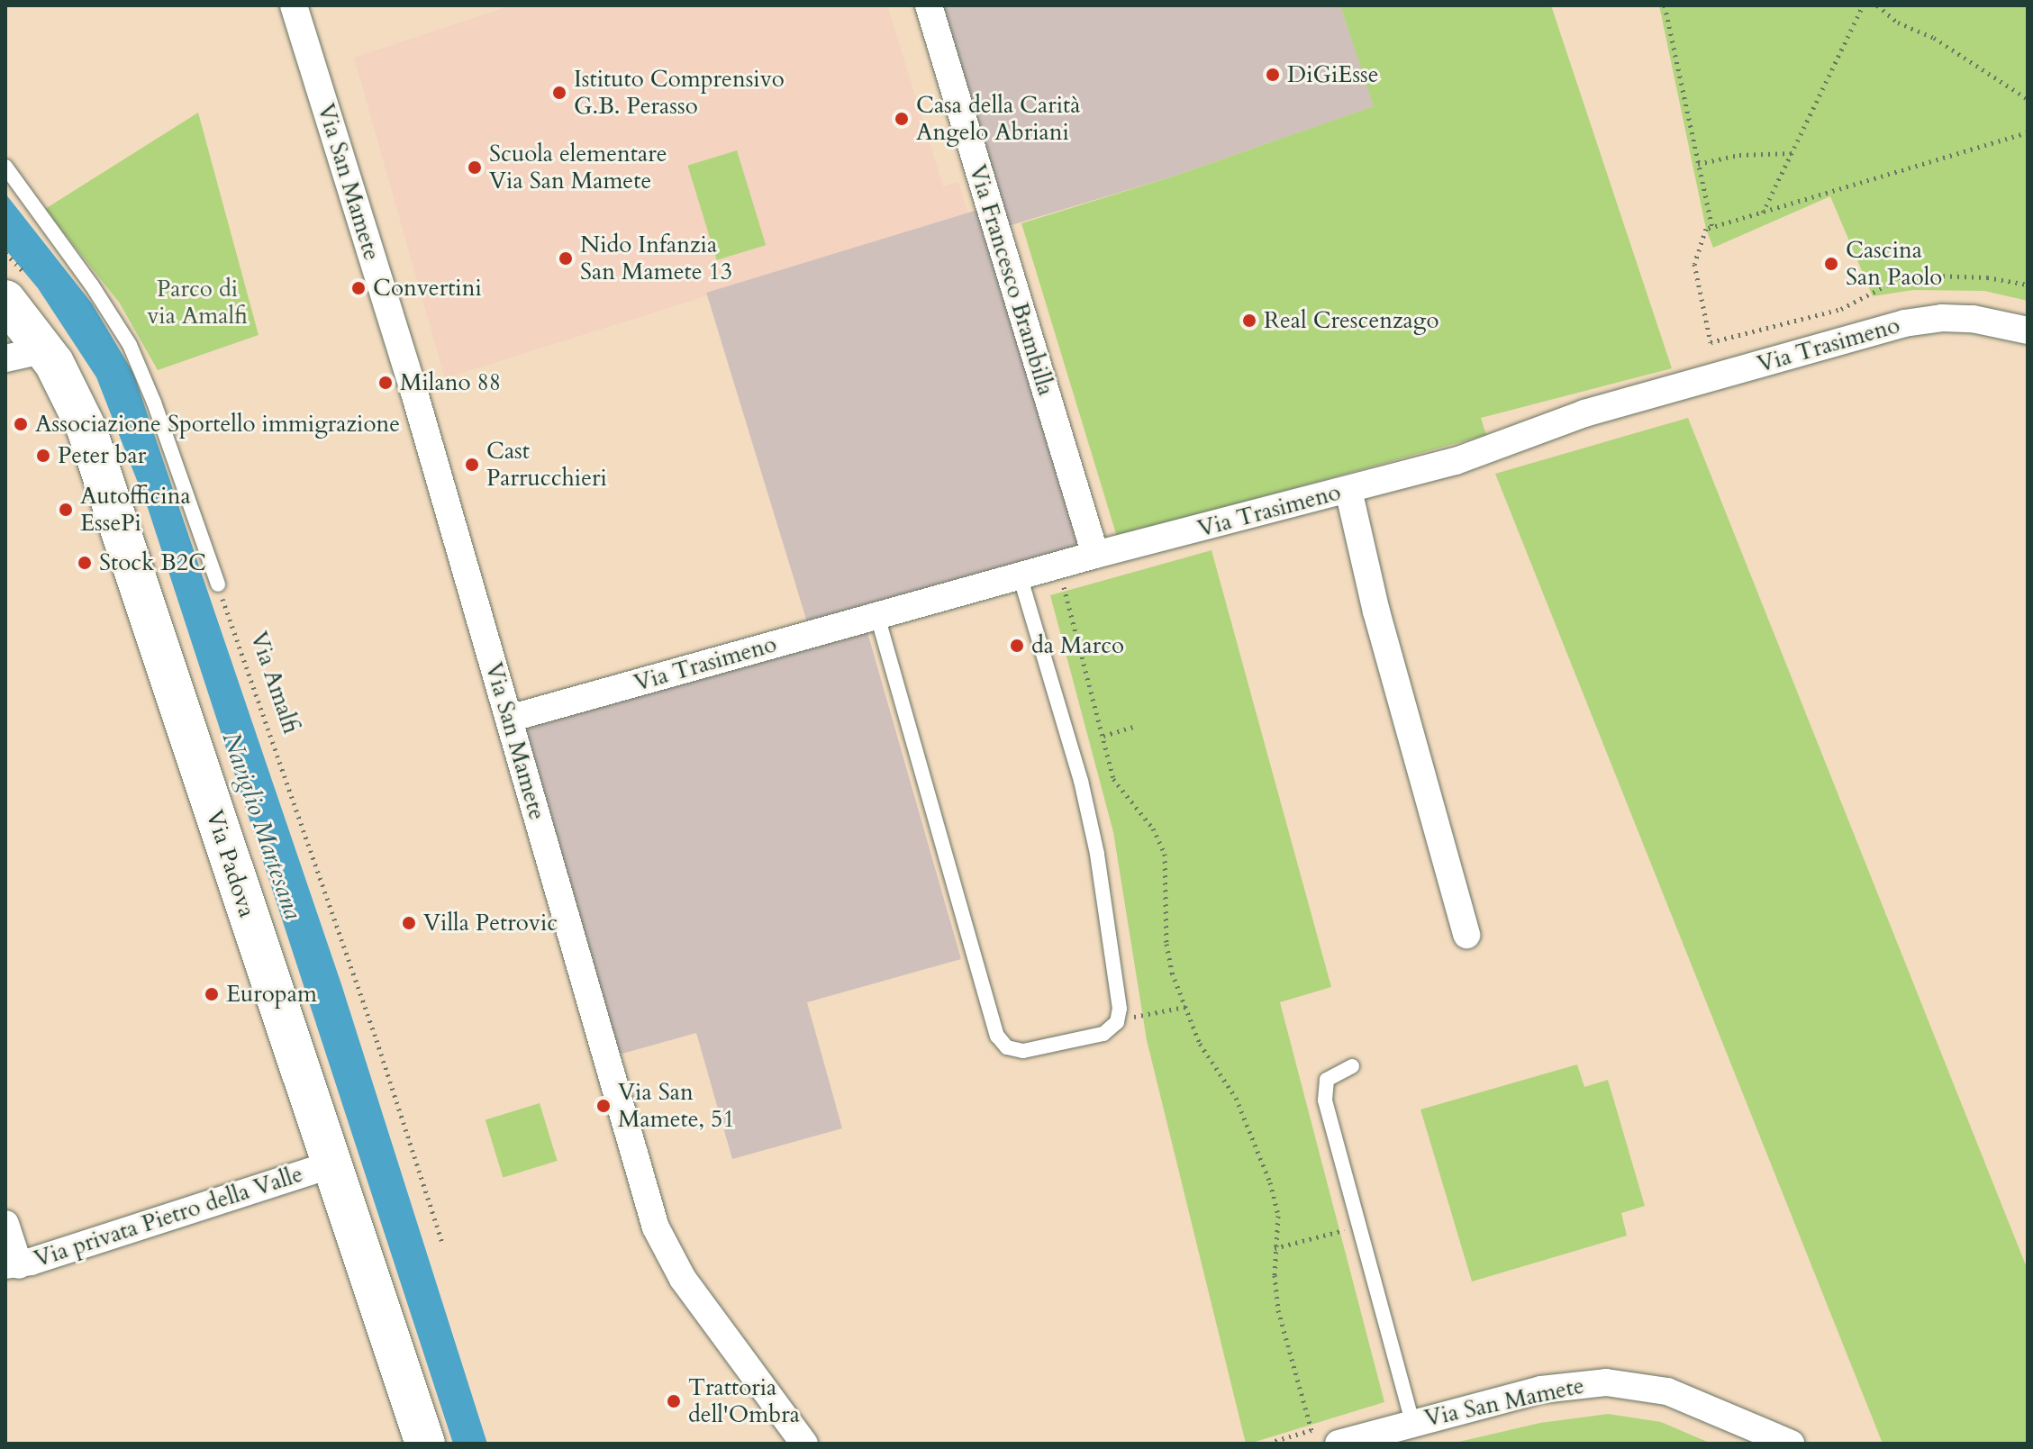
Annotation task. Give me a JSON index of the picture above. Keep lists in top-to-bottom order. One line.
{"streets":{"street":["Via San Mamete","Via Francesco Brambilla","Via Trasimeno","Via Padova","Via privata Pietro della Valle"],"path":["Via Amalfi"]},"crossings":[["Via San Mamete","Via Trasimeno"],["Via Francesco Brambilla","Via Trasimeno"],["Via Padova","Via privata Pietro della Valle"]],"water":["Naviglio Martesana"],"parks":["Parco di via Amalfi"],"places":["DiGiEsse","Istituto Comprensivo G.B. Perasso","Casa della Carità Angelo Abriani","Scuola elementare Via San Mamete","Nido Infanzia San Mamete 13","Cascina San Paolo","Convertini","Real Crescenzago","Milano 88","Associazione Sportello immigrazione","Peter bar","Cast Parrucchieri","Autofficina EssePi","Stock B2C","da Marco","Villa Petrovic","Europam","Via San Mamete, 51","Trattoria dell'Ombra"]}
